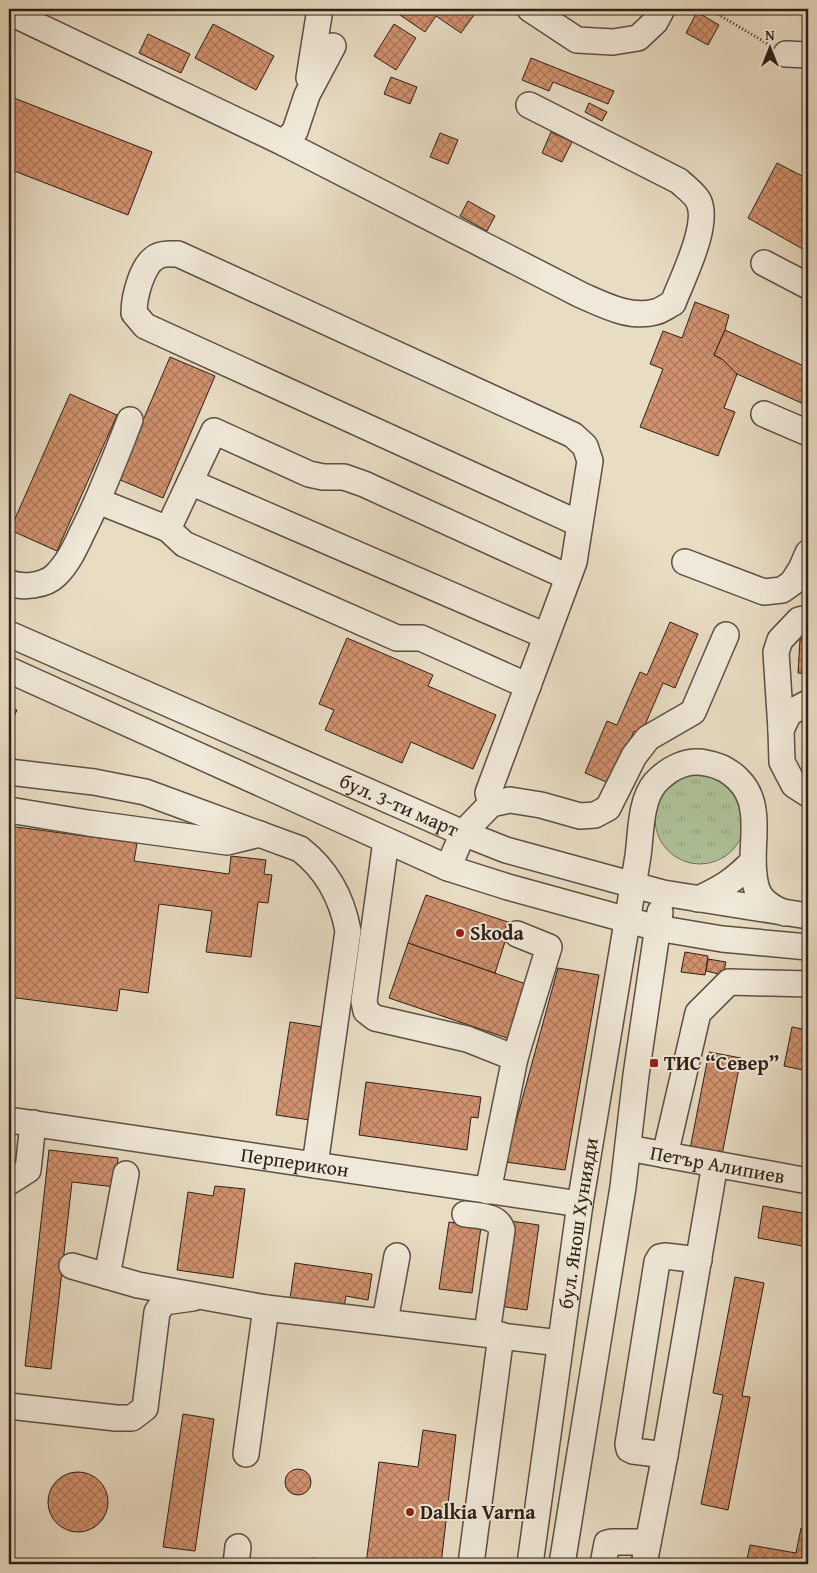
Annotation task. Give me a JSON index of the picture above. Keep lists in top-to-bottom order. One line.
{"streets":{"street":["бул. 3-ти март","Перперикон","Петър Алипиев","бул. Янош Хунияди"]},"crossings":[["бул. 3-ти март","бул. Янош Хунияди"],["Перперикон","бул. Янош Хунияди"],["Петър Алипиев","бул. Янош Хунияди"]],"places":{"other":["Skoda","Dalkia Varna"],"transit":["ТИС “Север”"]},"north":"top"}
